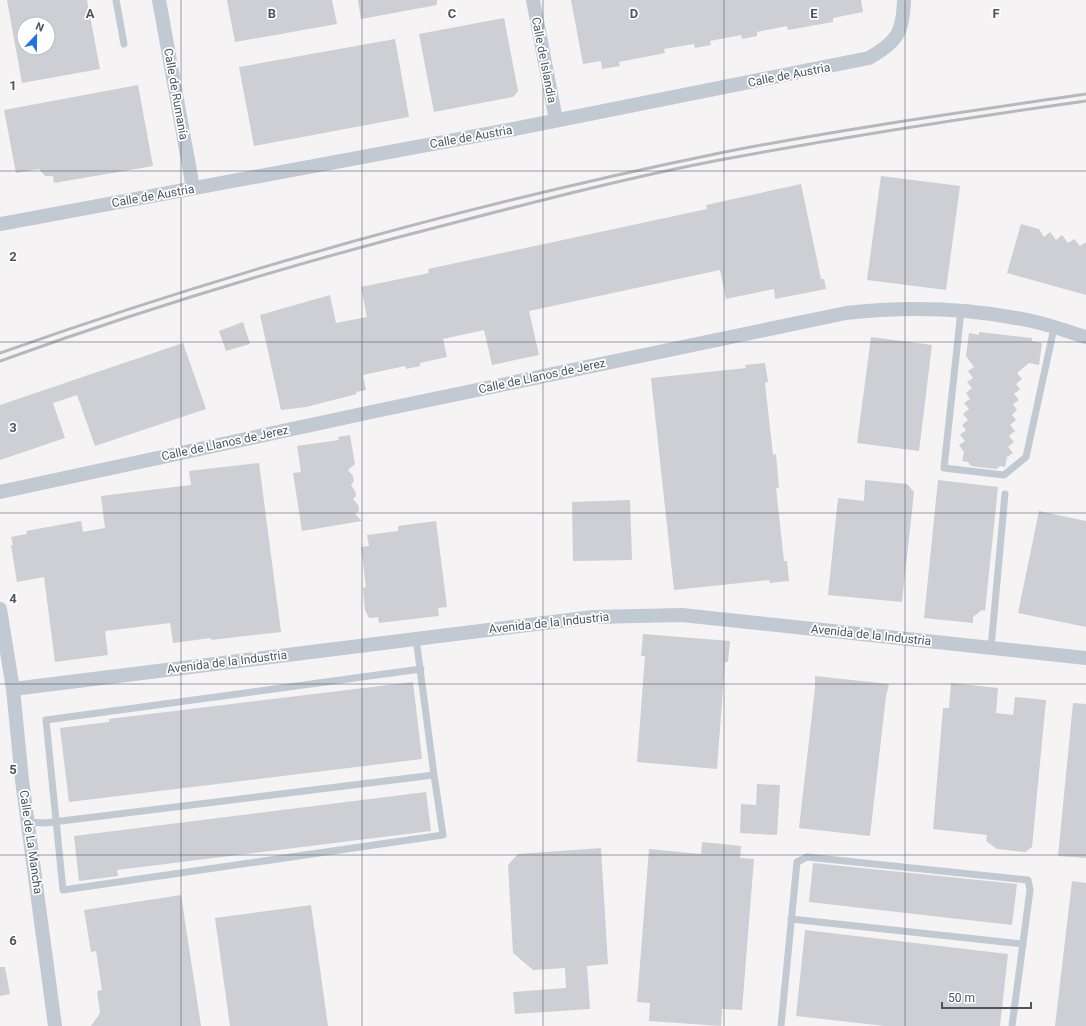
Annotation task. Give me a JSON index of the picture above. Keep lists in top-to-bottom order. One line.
{"streets":{"street":["Calle de Islandia","Calle de Austria","Calle de Rumanía","Calle de Llanos de Jerez","Avenida de la Industria","Calle de La Mancha"]},"crossings":[["Calle de Islandia","Calle de Austria"],["Calle de Austria","Calle de Rumanía"],["Avenida de la Industria","Calle de La Mancha"]],"scale_bar":"50 m","north":"top","grid":{"columns":["A","B","C","D","E","F"],"rows":["1","2","3","4","5","6"]}}
